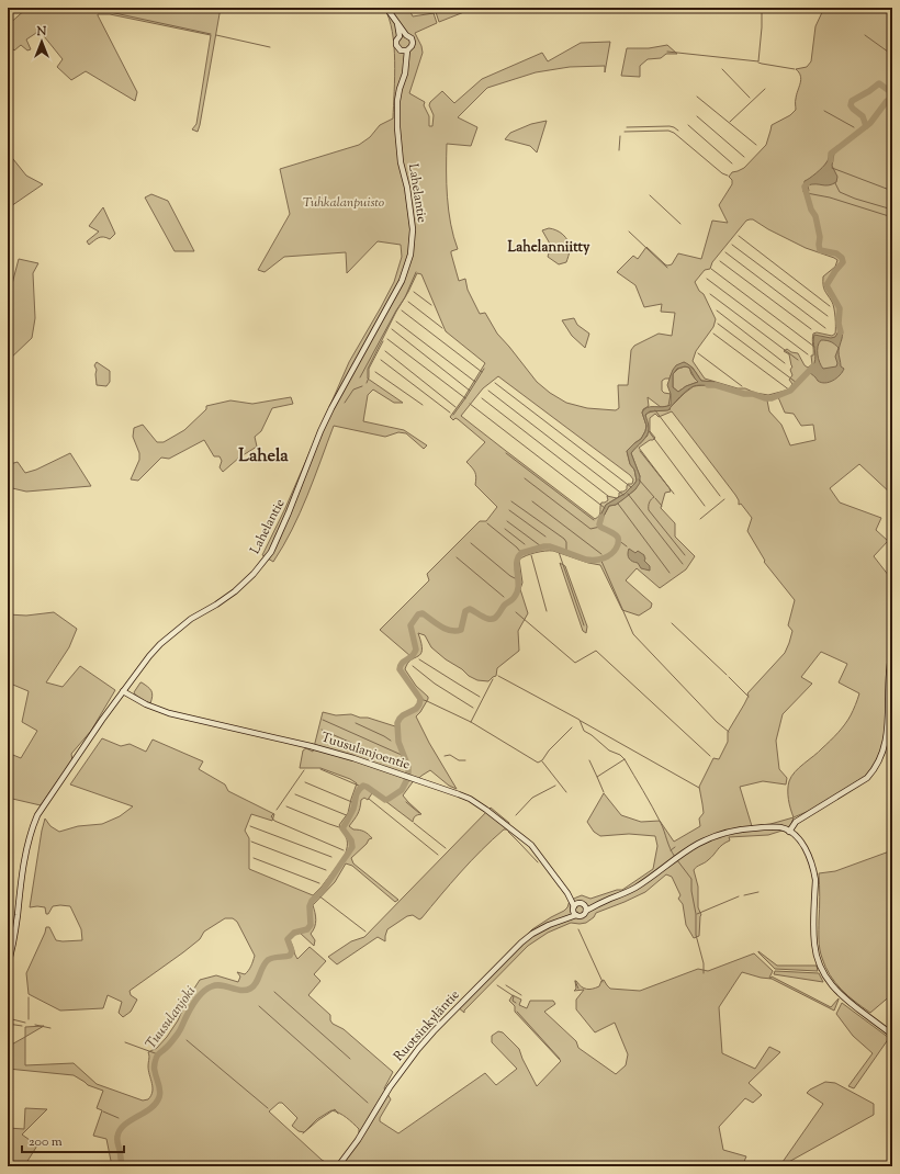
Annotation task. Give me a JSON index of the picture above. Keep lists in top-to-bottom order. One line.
{"streets":{"street":["Lahelantie","Tuusulanjoentie","Ruotsinkyläntie"]},"crossings":[["Lahelantie","Tuusulanjoentie"],["Tuusulanjoentie","Ruotsinkyläntie"]],"districts":["Lahelanniitty","Lahela"],"water":["Tuusulanjoki"],"parks":["Tuhkalanpuisto"],"scale_bar":"200 m","north":"top"}
